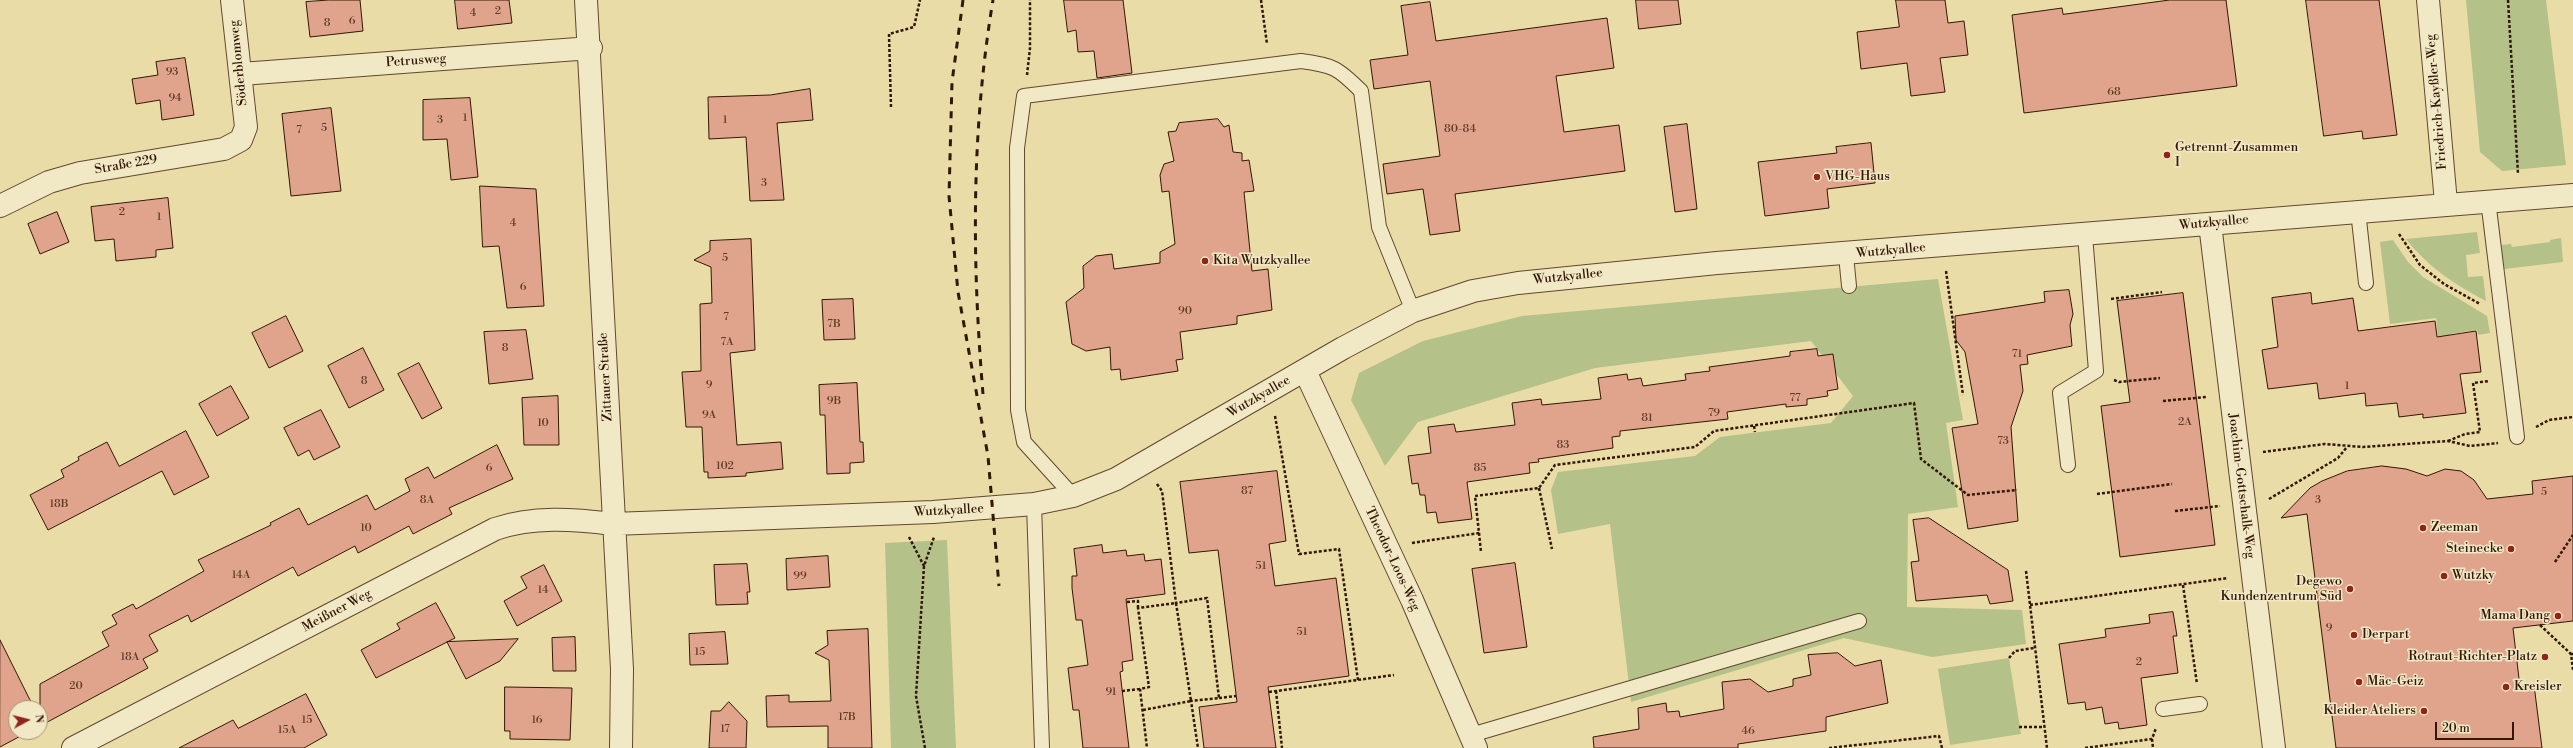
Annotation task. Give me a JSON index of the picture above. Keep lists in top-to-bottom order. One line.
{"streets":{"street":["Petrusweg","Söderblomweg","Friedrich-Kayßler-Weg","Straße 229","Wutzkyallee","Zittauer Straße","Joachim-Gottschalk-Weg","Theodor-Loos-Weg","Meißner Weg"]},"crossings":[["Petrusweg","Söderblomweg"],["Petrusweg","Zittauer Straße"],["Söderblomweg","Straße 229"],["Friedrich-Kayßler-Weg","Wutzkyallee"],["Wutzkyallee","Zittauer Straße"],["Wutzkyallee","Joachim-Gottschalk-Weg"],["Wutzkyallee","Theodor-Loos-Weg"],["Wutzkyallee","Meißner Weg"],["Zittauer Straße","Meißner Weg"]],"places":["Getrennt-Zusammen I","VHG-Haus","Kita Wutzkyallee","Zeeman","Steinecke","Wutzky","Degewo Kundenzentrum Süd","Mama Dang","Derpart","Rotraut-Richter-Platz","Mäc-Geiz","Kreisler","Kleider Ateliers"],"house_numbers":["2","4","6","8","93","68","94","1","3","1","5","80-84","7","3","2","1","4","5","6","90","7","7B","7A","8","71","8","9","1","77","9B","79","9A","81","2A","10","73","83","102","6","85","87","5","8A","3","18B","10","51","14A","99","14","9","51","15","18A","2","20","91","17B","15","16","17","15A","46"],"scale_bar":"20 m","north":"right"}
